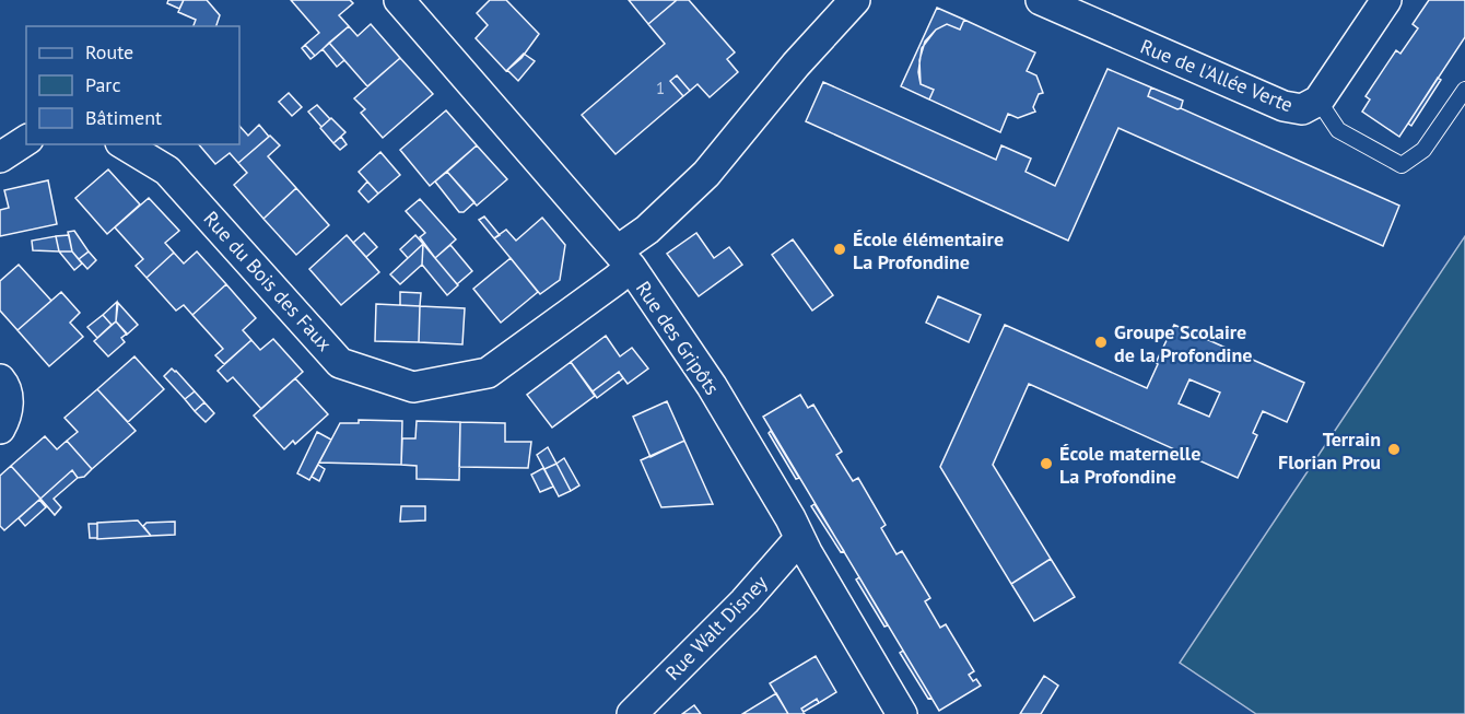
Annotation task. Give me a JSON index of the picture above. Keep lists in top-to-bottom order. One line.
{"streets":{"street":["Rue de l'Allée Verte","Rue du Bois des Faux","Rue des Gripôts","Rue Walt Disney"]},"crossings":[["Rue du Bois des Faux","Rue des Gripôts"],["Rue des Gripôts","Rue Walt Disney"]],"places":["École élémentaire La Profondine","Groupe Scolaire de la Profondine","Terrain Florian Prou","École maternelle La Profondine"],"house_numbers":["1"],"legend":["Route","Parc","Bâtiment"]}
